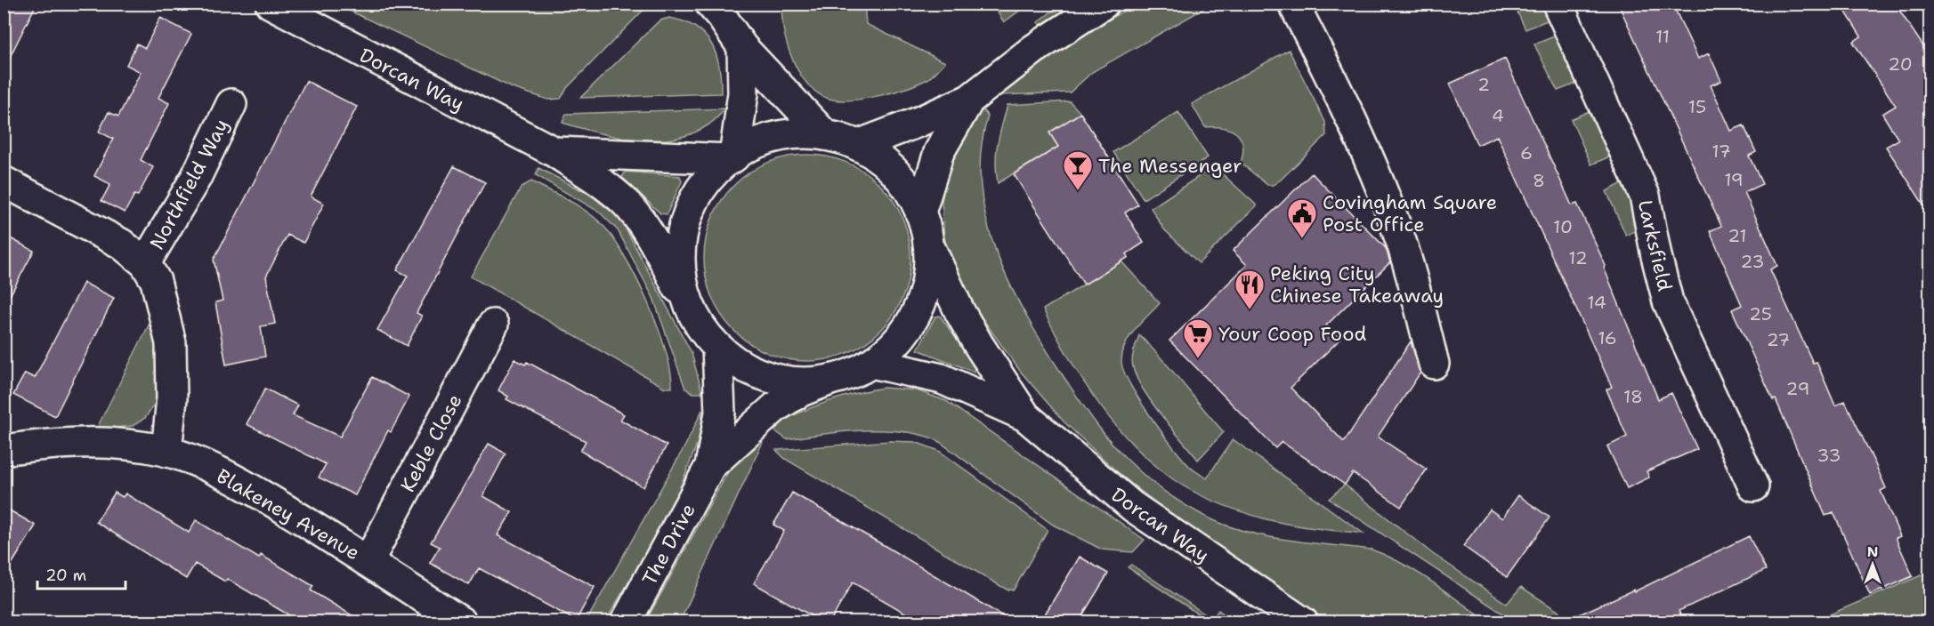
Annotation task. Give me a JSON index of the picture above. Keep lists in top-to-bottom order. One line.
{"streets":{"street":["Dorcan Way","Northfield Way","Larksfield","Keble Close","Blakeney Avenue","The Drive"]},"crossings":[["Dorcan Way","The Drive"],["Northfield Way","Blakeney Avenue"],["Keble Close","Blakeney Avenue"]],"places":{"bar":["The Messenger"],"public building":["Covingham Square Post Office"],"restaurant":["Peking City Chinese Takeaway"],"supermarket":["Your Coop Food"]},"house_numbers":["11","20","2","15","4","17","6","19","8","10","21","12","23","14","25","16","27","29","18","33"],"scale_bar":"20 m","north":"top"}
